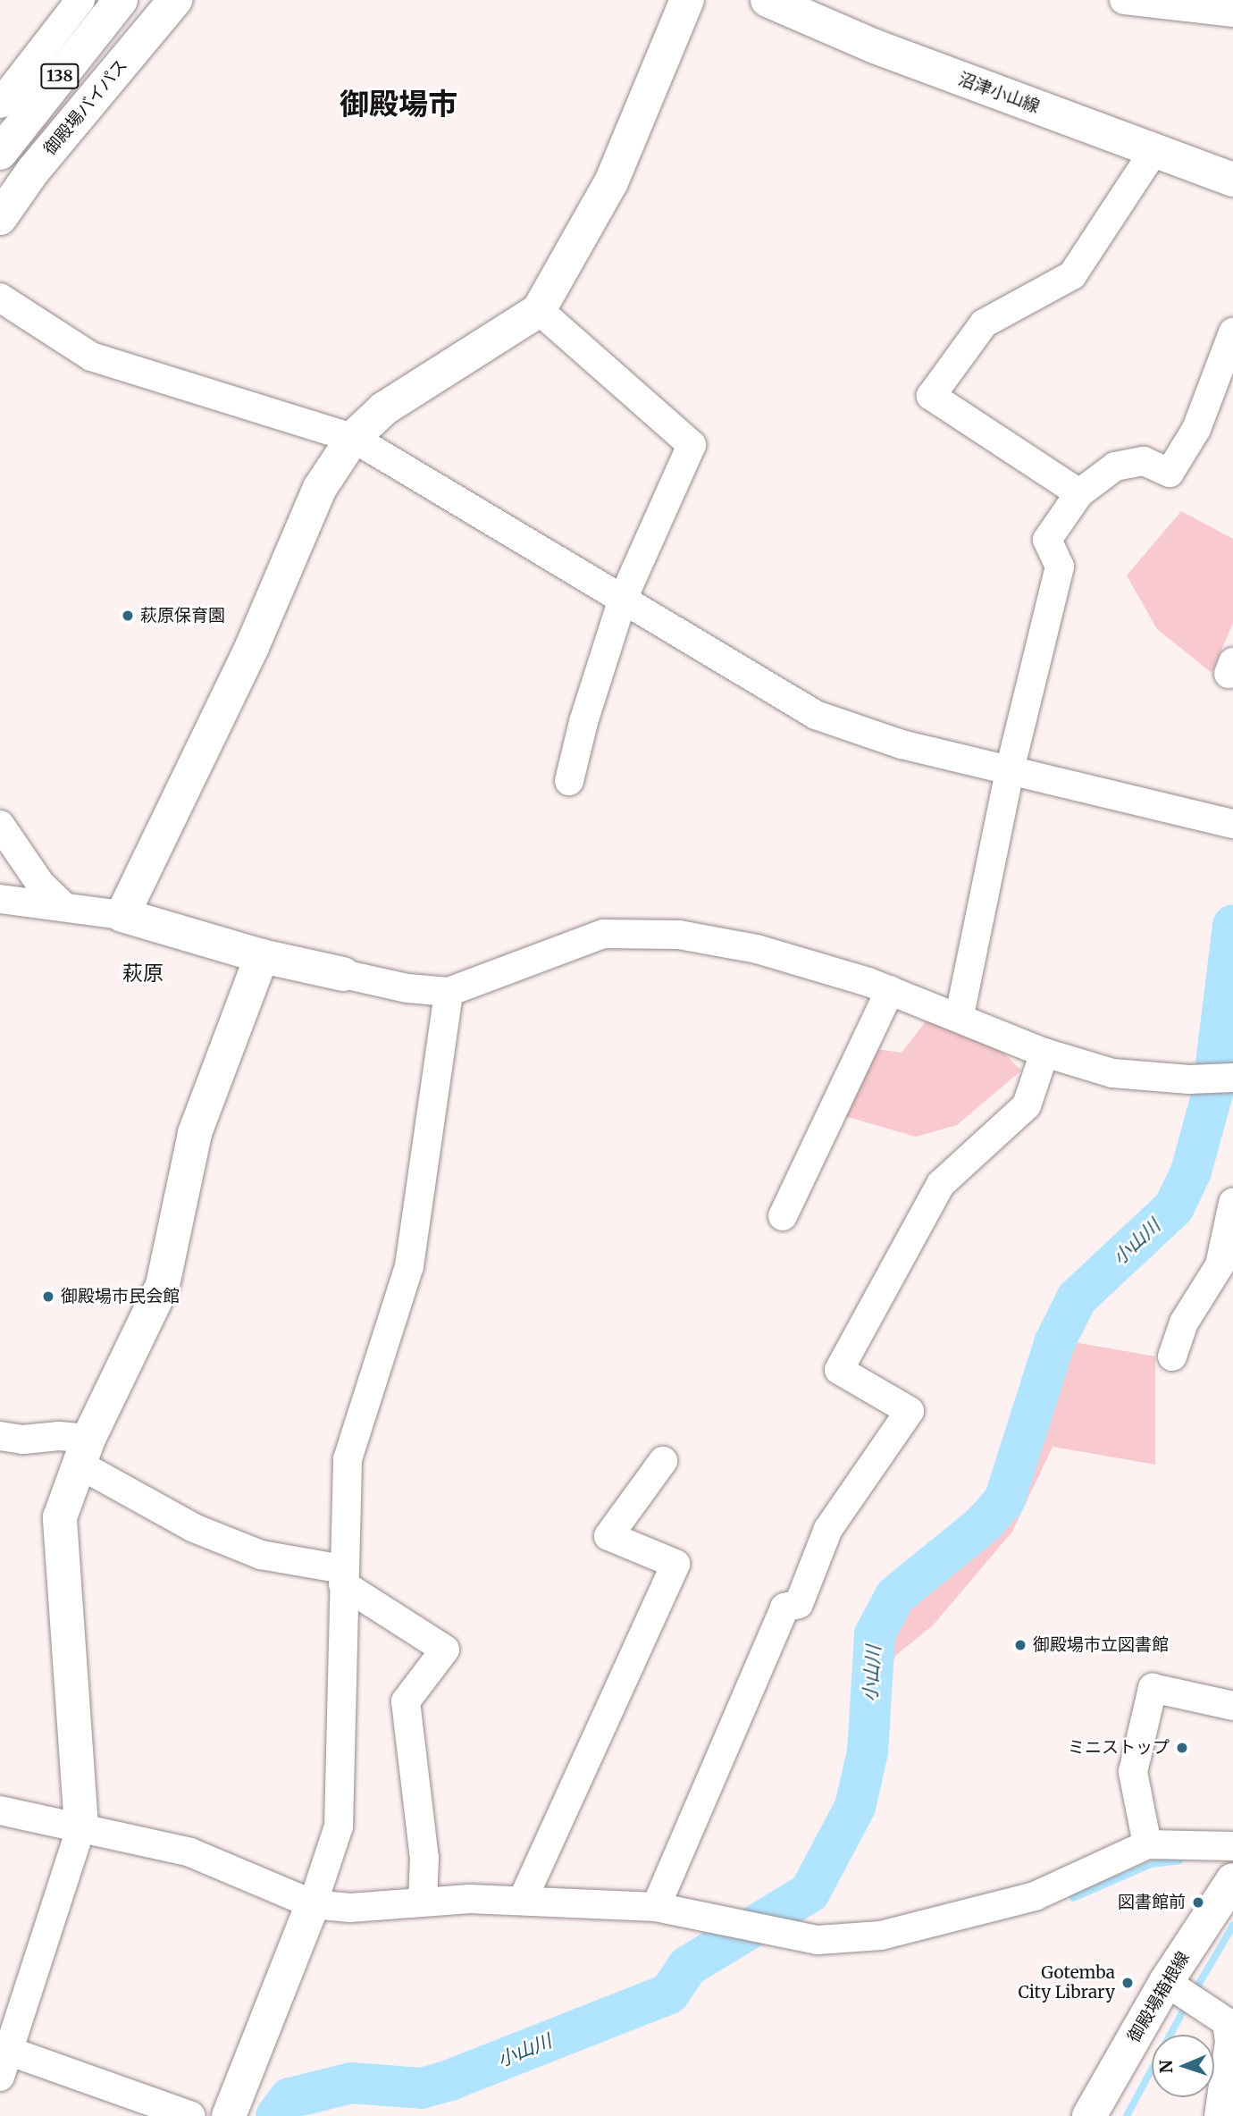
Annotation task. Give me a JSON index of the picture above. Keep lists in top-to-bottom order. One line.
{"streets":{"main road":["138","沼津小山線","御殿場バイパス","御殿場箱根線"]},"districts":["御殿場市","萩原"],"water":["小山川"],"places":["萩原保育園","御殿場市民会館","御殿場市立図書館","ミニストップ","図書館前","Gotemba City Library"],"north":"left"}
